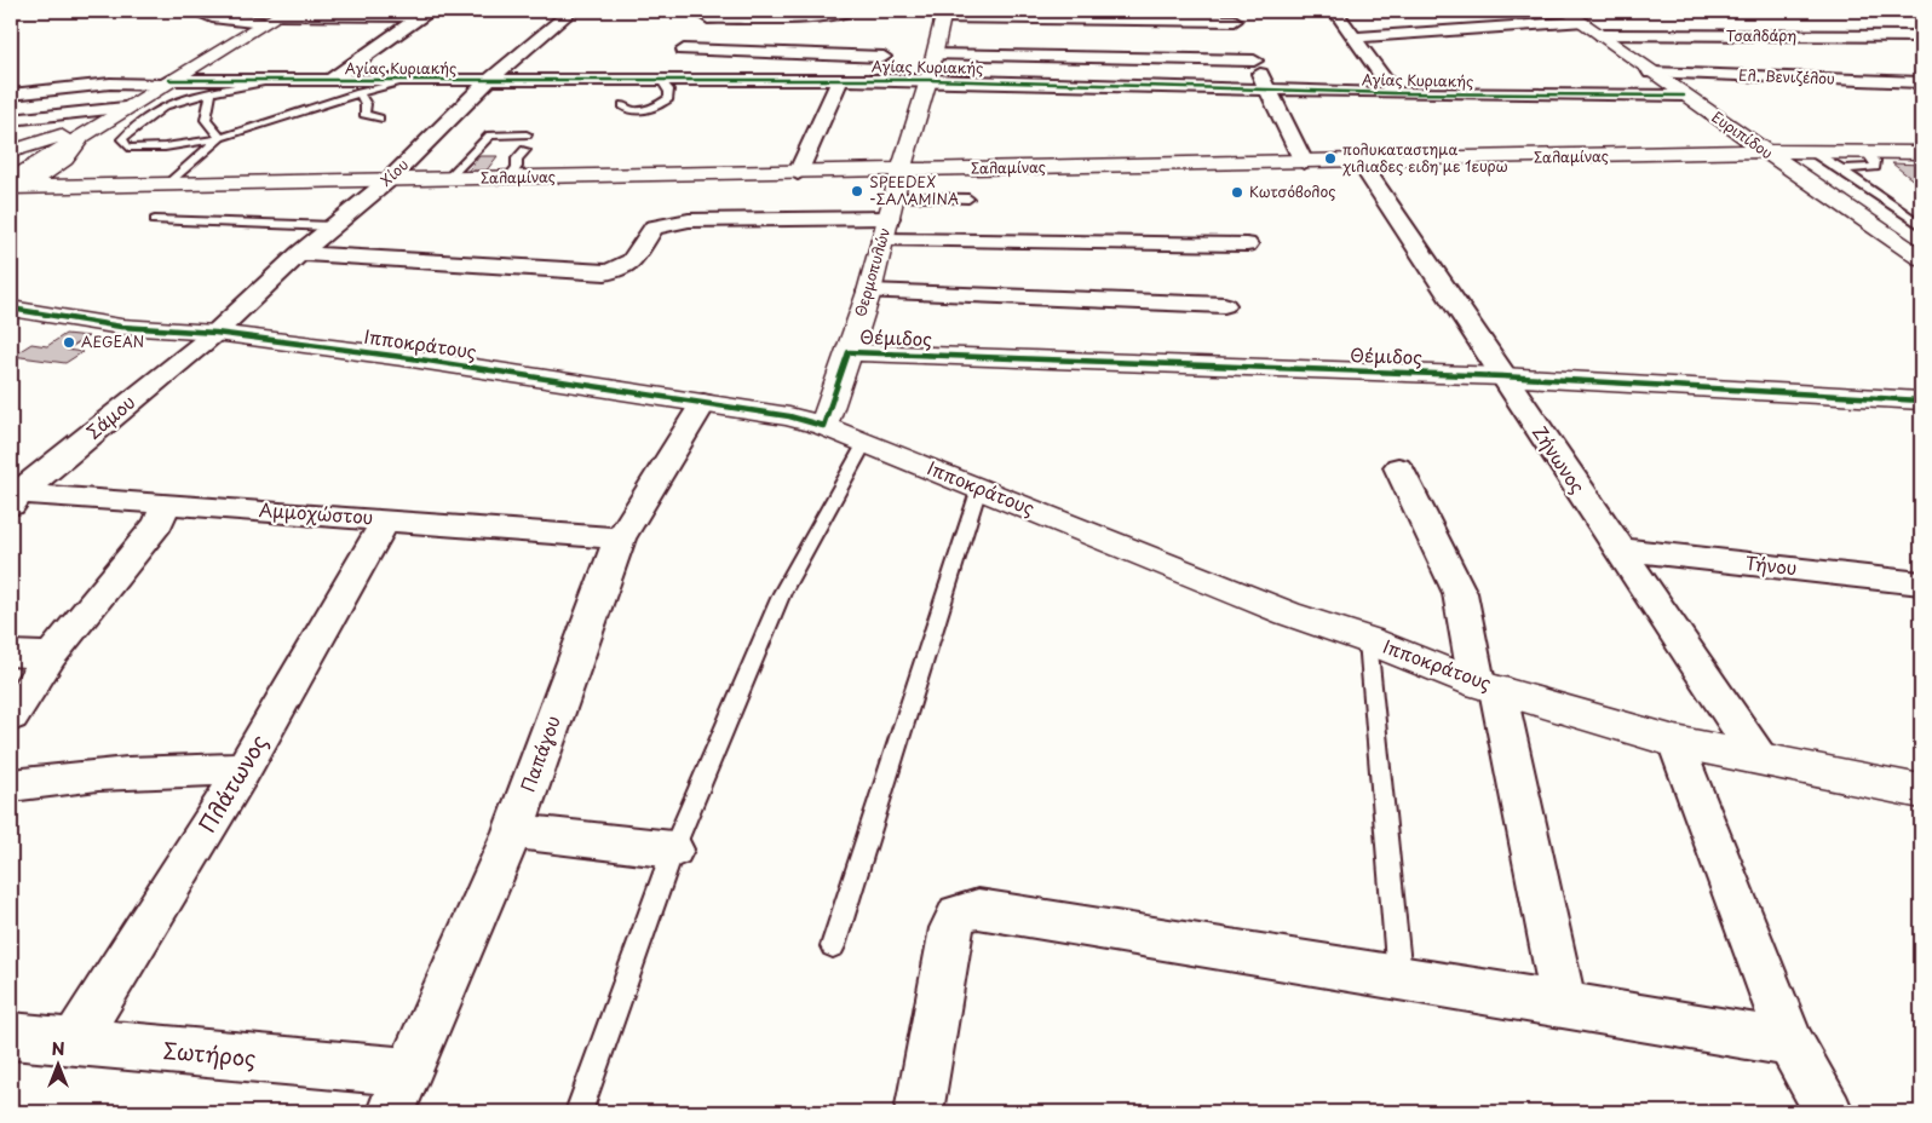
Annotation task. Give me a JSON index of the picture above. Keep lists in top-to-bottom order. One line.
{"streets":{"main road":["Ευριπίδου","Σαλαμίνας","Θερμοπυλών","Θέμιδος","Ιπποκράτους"],"street":["Τσαλδάρη","Αγίας Κυριακής","Ελ. Βενιζέλου","Χίου","Σάμου","Ζήνωνος","Αμμοχώστου","Τήνου","Παπάγου","Πλάτωνος","Σωτήρος"]},"crossings":[["Τσαλδάρη","Ευριπίδου"],["Αγίας Κυριακής","Ευριπίδου"],["Αγίας Κυριακής","Χίου"],["Αγίας Κυριακής","Θερμοπυλών"],["Ελ. Βενιζέλου","Ευριπίδου"],["Ευριπίδου","Σαλαμίνας"],["Σαλαμίνας","Χίου"],["Σαλαμίνας","Θερμοπυλών"],["Σαλαμίνας","Ζήνωνος"],["Χίου","Ιπποκράτους"],["Χίου","Σάμου"],["Θερμοπυλών","Θέμιδος"],["Θερμοπυλών","Ιπποκράτους"],["Θέμιδος","Ζήνωνος"],["Ιπποκράτους","Σάμου"],["Ιπποκράτους","Ζήνωνος"],["Ιπποκράτους","Παπάγου"],["Σάμου","Αμμοχώστου"],["Ζήνωνος","Τήνου"],["Αμμοχώστου","Παπάγου"],["Αμμοχώστου","Πλάτωνος"],["Παπάγου","Σωτήρος"],["Πλάτωνος","Σωτήρος"]],"places":["πολυκαταστημα χιλιαδες ειδη με 1ευρω","SPEEDEX -ΣΑΛΑΜΙΝΑ","Κωτσόβολος","AEGEAN"],"north":"top"}
